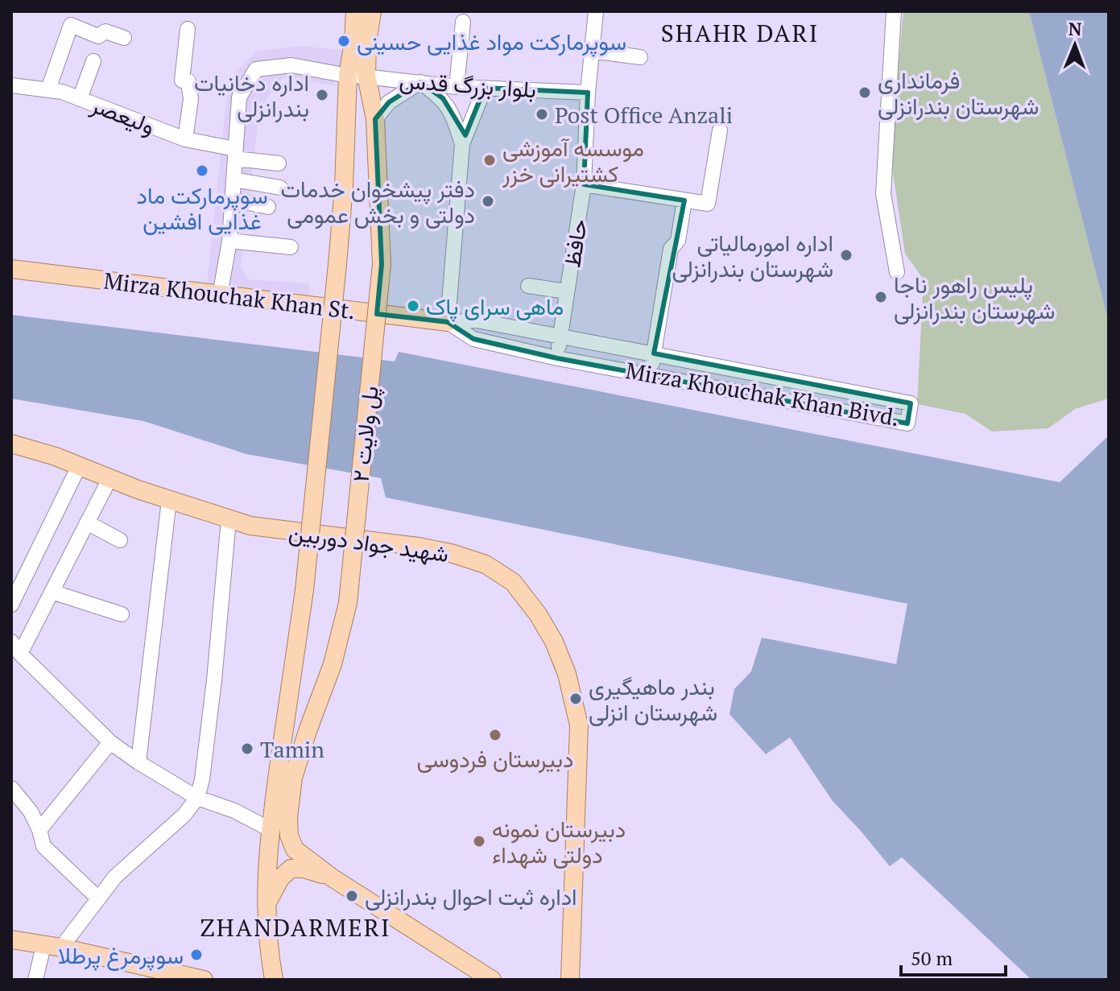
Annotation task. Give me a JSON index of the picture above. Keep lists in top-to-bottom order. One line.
{"streets":{"main road":["Mirza Khouchak Khan St.","پل ولایت ۲","شهید جواد دوربین"],"street":["بلوار بزرگ قدس","ولیعصر","حافظ","Mirza Khouchak Khan Bivd."]},"crossings":[["بلوار بزرگ قدس","ولیعصر"],["بلوار بزرگ قدس","حافظ"],["بلوار بزرگ قدس","پل ولایت ۲"],["حافظ","Mirza Khouchak Khan Bivd."],["Mirza Khouchak Khan St.","Mirza Khouchak Khan Bivd."]],"districts":["SHAHR DARI","ZHANDARMERI"],"places":["سوپرمارکت مواد غذایی حسینی","فرمانداری شهرستان بندرانزلی","اداره دخانیات بندرانزلی","Post Office Anzali","موسسه آموزشی کشتیرانی خزر","سوپرمارکت ماد غذایی افشین","دفتر پیشخوان خدمات دولتی و بخش عمومی","اداره امورمالیاتی شهرستان بندرانزلی","پلیس راهور ناجا شهرستان بندرانزلی","ماهی سرای پاک","بندر ماهیگیری شهرستان انزلی","دبیرستان فردوسی","Tamin","دبیرستان نمونه دولتی شهداء","اداره ثبت احوال بندرانزلی","سوپرمرغ پرطلا"],"scale_bar":"50 m","north":"top"}
